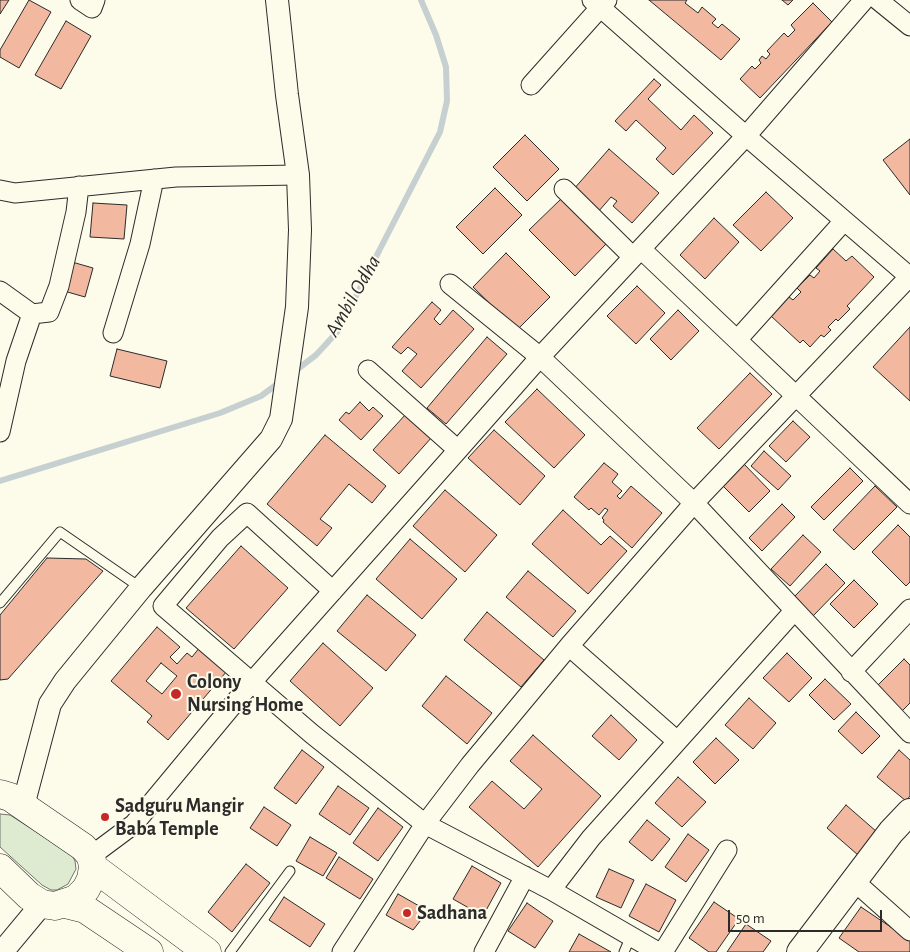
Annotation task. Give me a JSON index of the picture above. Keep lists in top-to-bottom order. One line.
{"water":["Ambil Odha"],"places":["Colony Nursing Home","Sadguru Mangir Baba Temple","Sadhana"],"scale_bar":"50 m"}
